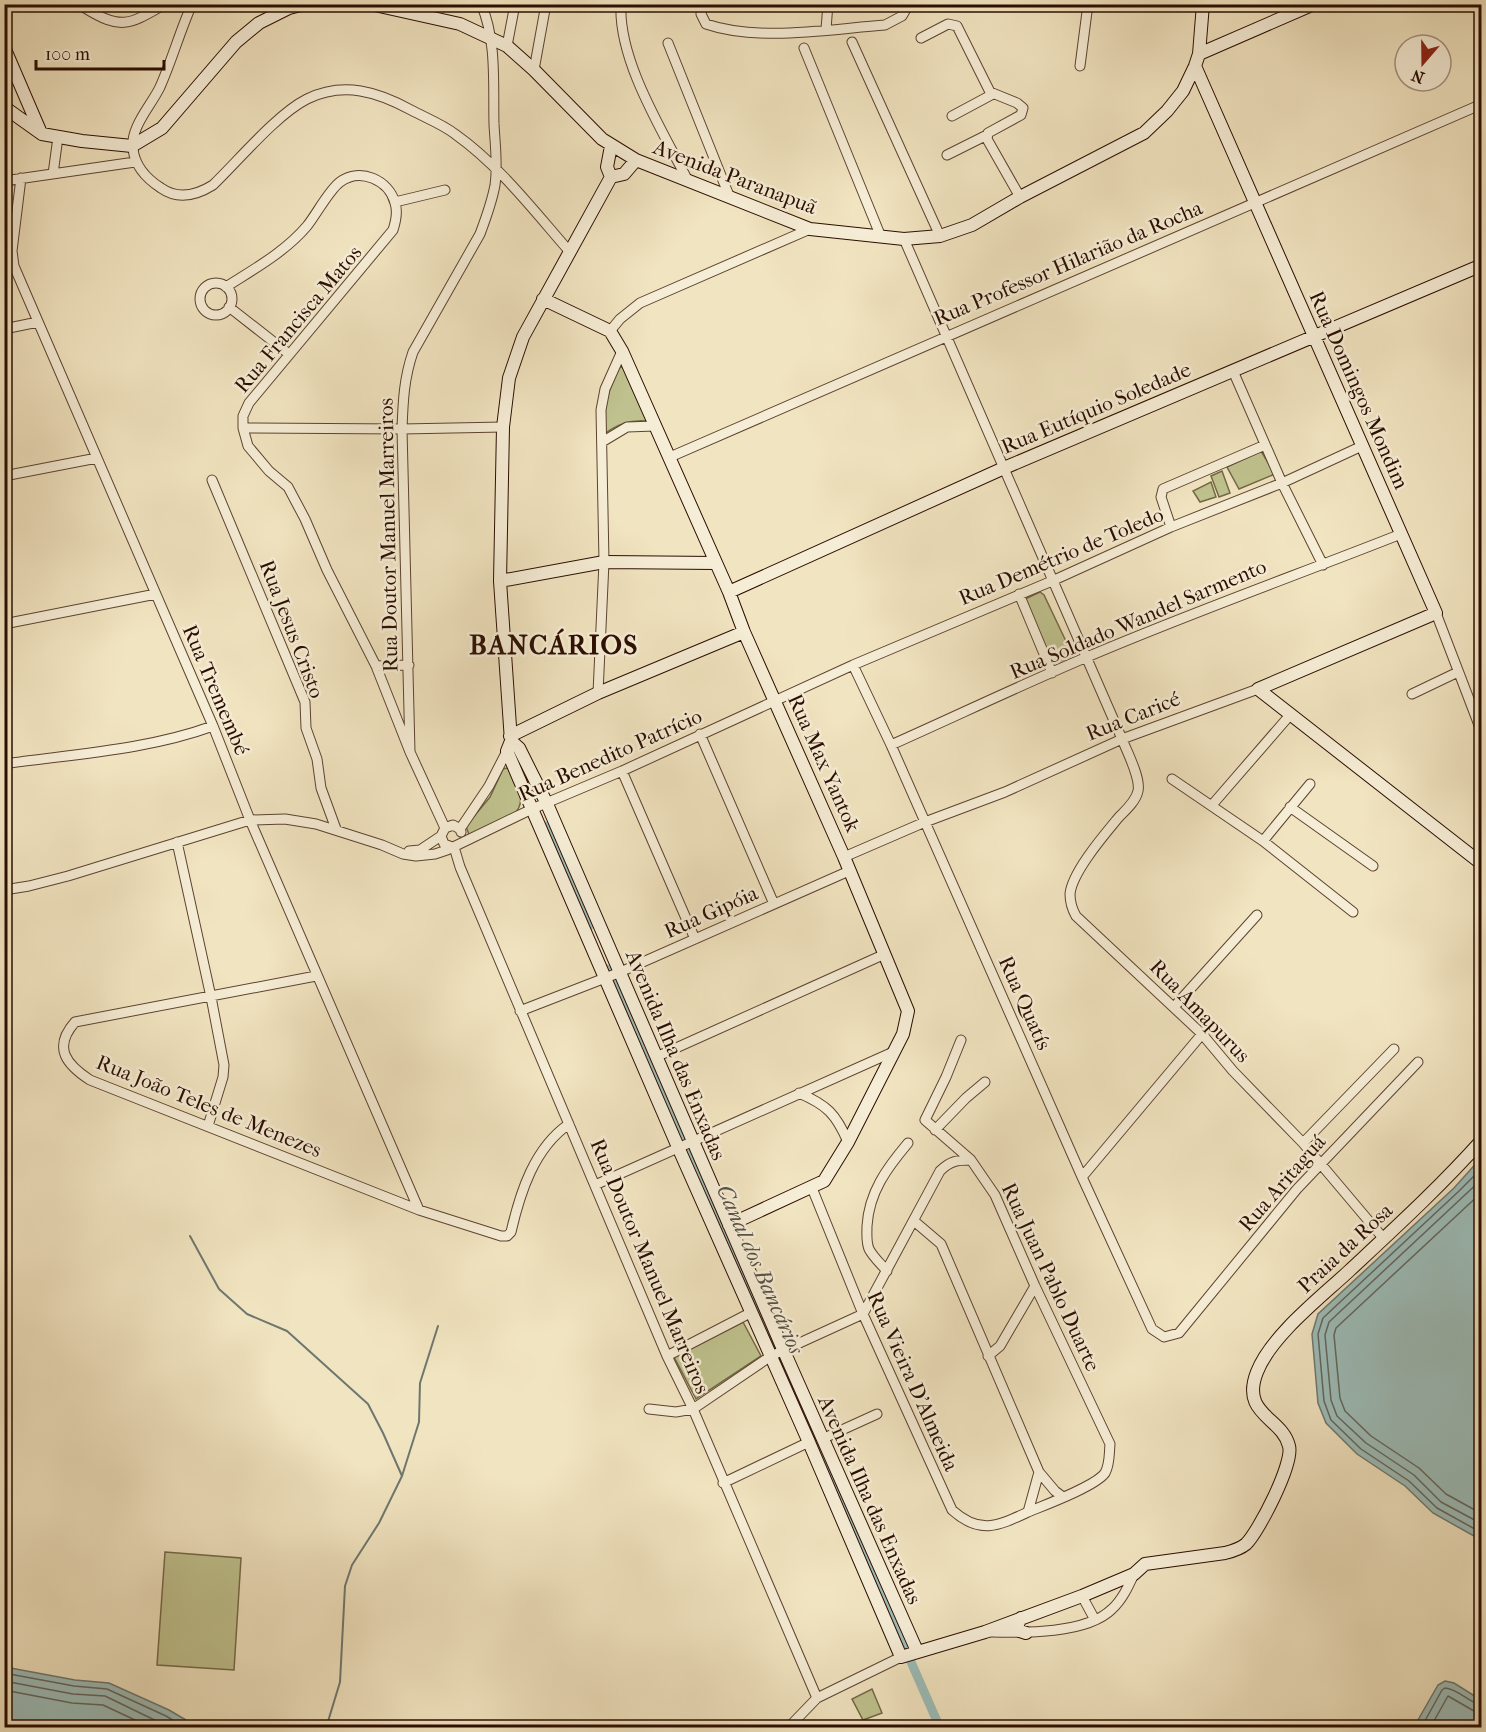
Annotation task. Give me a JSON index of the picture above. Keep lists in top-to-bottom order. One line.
{"streets":{"street":["Avenida Paranapuã","Rua Professor Hilarião da Rocha","Rua Francisca Matos","Rua Domingos Mondim","Rua Eutíquio Soledade","Rua Doutor Manuel Marreiros","Rua Demétrio de Toledo","Rua Soldado Wandel Sarmento","Rua Jesus Cristo","Rua Tremembé","Rua Caricé","Rua Benedito Patrício","Rua Max Yantok","Rua Gipóia","Rua Quatís","Rua Amapurus","Avenida Ilha das Enxadas","Rua João Teles de Menezes","Rua Aritaguá","Praia da Rosa","Rua Juan Pablo Duarte","Rua Vieira D'Almeida"]},"crossings":[["Avenida Paranapuã","Rua Domingos Mondim"],["Avenida Paranapuã","Rua Doutor Manuel Marreiros"],["Rua Professor Hilarião da Rocha","Rua Domingos Mondim"],["Rua Professor Hilarião da Rocha","Rua Max Yantok"],["Rua Francisca Matos","Rua Doutor Manuel Marreiros"],["Rua Domingos Mondim","Rua Eutíquio Soledade"],["Rua Domingos Mondim","Rua Demétrio de Toledo"],["Rua Domingos Mondim","Rua Soldado Wandel Sarmento"],["Rua Domingos Mondim","Rua Caricé"],["Rua Eutíquio Soledade","Rua Max Yantok"],["Rua Doutor Manuel Marreiros","Rua Benedito Patrício"],["Rua Doutor Manuel Marreiros","Rua Gipóia"],["Rua Doutor Manuel Marreiros","Rua João Teles de Menezes"],["Rua Demétrio de Toledo","Rua Benedito Patrício"],["Rua Demétrio de Toledo","Rua Max Yantok"],["Rua Demétrio de Toledo","Rua Quatís"],["Rua Soldado Wandel Sarmento","Rua Quatís"],["Rua Jesus Cristo","Rua Benedito Patrício"],["Rua Tremembé","Rua Benedito Patrício"],["Rua Tremembé","Rua João Teles de Menezes"],["Rua Caricé","Rua Max Yantok"],["Rua Caricé","Rua Quatís"],["Rua Caricé","Rua Amapurus"],["Rua Benedito Patrício","Rua Max Yantok"],["Rua Benedito Patrício","Avenida Ilha das Enxadas"],["Rua Max Yantok","Rua Gipóia"],["Rua Max Yantok","Avenida Ilha das Enxadas"],["Rua Max Yantok","Rua Vieira D'Almeida"],["Rua Gipóia","Avenida Ilha das Enxadas"],["Rua Quatís","Rua Aritaguá"],["Rua Amapurus","Rua Aritaguá"],["Rua Amapurus","Praia da Rosa"],["Rua Juan Pablo Duarte","Rua Vieira D'Almeida"]],"districts":["BANCÁRIOS"],"water":["Canal dos Bancários"],"scale_bar":"100 m","north":"bottom"}
